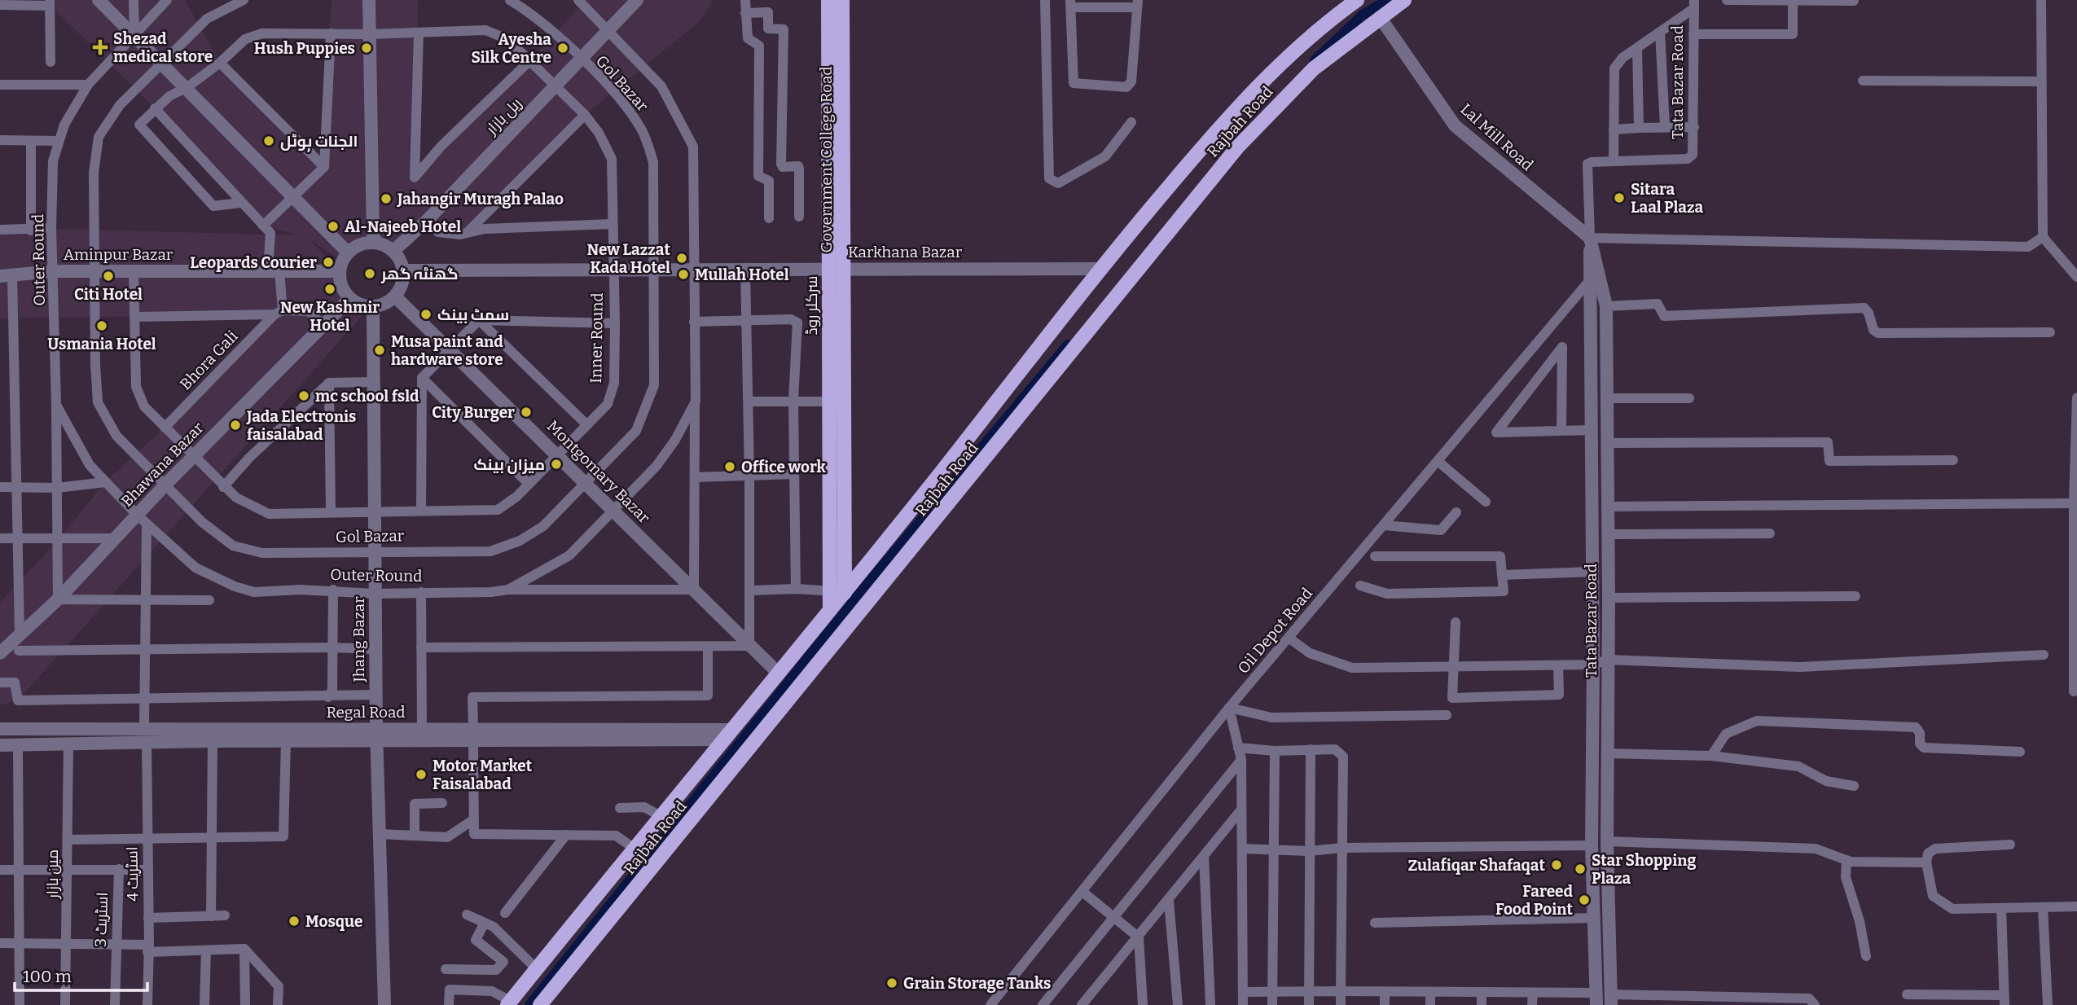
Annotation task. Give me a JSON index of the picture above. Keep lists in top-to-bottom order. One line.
{"streets":{"main road":["Rajbah Road","Government College Road","سرکلر روڈ"],"street":["Tata Bazar Road","Gol Bazar","ریل بازار","Lal Mill Road","Karkhana Bazar","Aminpur Bazar","Outer Round","Inner Round","Bhora Gali","Bhawana Bazar","Montgomary Bazar","Oil Depot Road","Jhang Bazar","Regal Road","مین بازار","اسٹریٹ 4","اسٹریٹ 3"]},"crossings":[["Tata Bazar Road","Lal Mill Road"],["Tata Bazar Road","Oil Depot Road"],["Gol Bazar","ریل بازار"],["Gol Bazar","Karkhana Bazar"],["Gol Bazar","Aminpur Bazar"],["Gol Bazar","Bhawana Bazar"],["Gol Bazar","Montgomary Bazar"],["Gol Bazar","Jhang Bazar"],["ریل بازار","Karkhana Bazar"],["ریل بازار","Aminpur Bazar"],["ریل بازار","Outer Round"],["ریل بازار","Inner Round"],["ریل بازار","Bhawana Bazar"],["ریل بازار","Montgomary Bazar"],["ریل بازار","Jhang Bazar"],["Rajbah Road","Lal Mill Road"],["Rajbah Road","Government College Road"],["Rajbah Road","Karkhana Bazar"],["Rajbah Road","سرکلر روڈ"],["Rajbah Road","Montgomary Bazar"],["Rajbah Road","Regal Road"],["Government College Road","Karkhana Bazar"],["Government College Road","سرکلر روڈ"],["Karkhana Bazar","Aminpur Bazar"],["Karkhana Bazar","Outer Round"],["Karkhana Bazar","سرکلر روڈ"],["Karkhana Bazar","Inner Round"],["Karkhana Bazar","Bhawana Bazar"],["Karkhana Bazar","Montgomary Bazar"],["Karkhana Bazar","Jhang Bazar"],["Aminpur Bazar","Outer Round"],["Aminpur Bazar","Inner Round"],["Aminpur Bazar","Bhawana Bazar"],["Aminpur Bazar","Montgomary Bazar"],["Aminpur Bazar","Jhang Bazar"],["Outer Round","Bhawana Bazar"],["Outer Round","Montgomary Bazar"],["Outer Round","Jhang Bazar"],["Inner Round","Bhora Gali"],["Inner Round","Bhawana Bazar"],["Inner Round","Montgomary Bazar"],["Inner Round","Jhang Bazar"],["Bhawana Bazar","Montgomary Bazar"],["Bhawana Bazar","Jhang Bazar"],["Montgomary Bazar","Jhang Bazar"],["Jhang Bazar","Regal Road"],["Regal Road","مین بازار"],["Regal Road","اسٹریٹ 4"]],"places":{"health":["Shezad medical store"],"other":["Hush Puppies","Ayesha Silk Centre","الجنات ہوٹل","Sitara Laal Plaza","Jahangir Muragh Palao","Al-Najeeb Hotel","New Lazzat Kada Hotel","Leopards Courier","گھنٹہ گھر","Mullah Hotel","Citi Hotel","New Kashmir Hotel","سمٹ بینک","Usmania Hotel","Musa paint and hardware store","mc school fsld","City Burger","Jada Electronis faisalabad","میزان بینک","Office work","Motor Market Faisalabad","Zulafiqar Shafaqat","Star Shopping Plaza","Fareed Food Point","Mosque","Grain Storage Tanks"]},"scale_bar":"100 m"}
